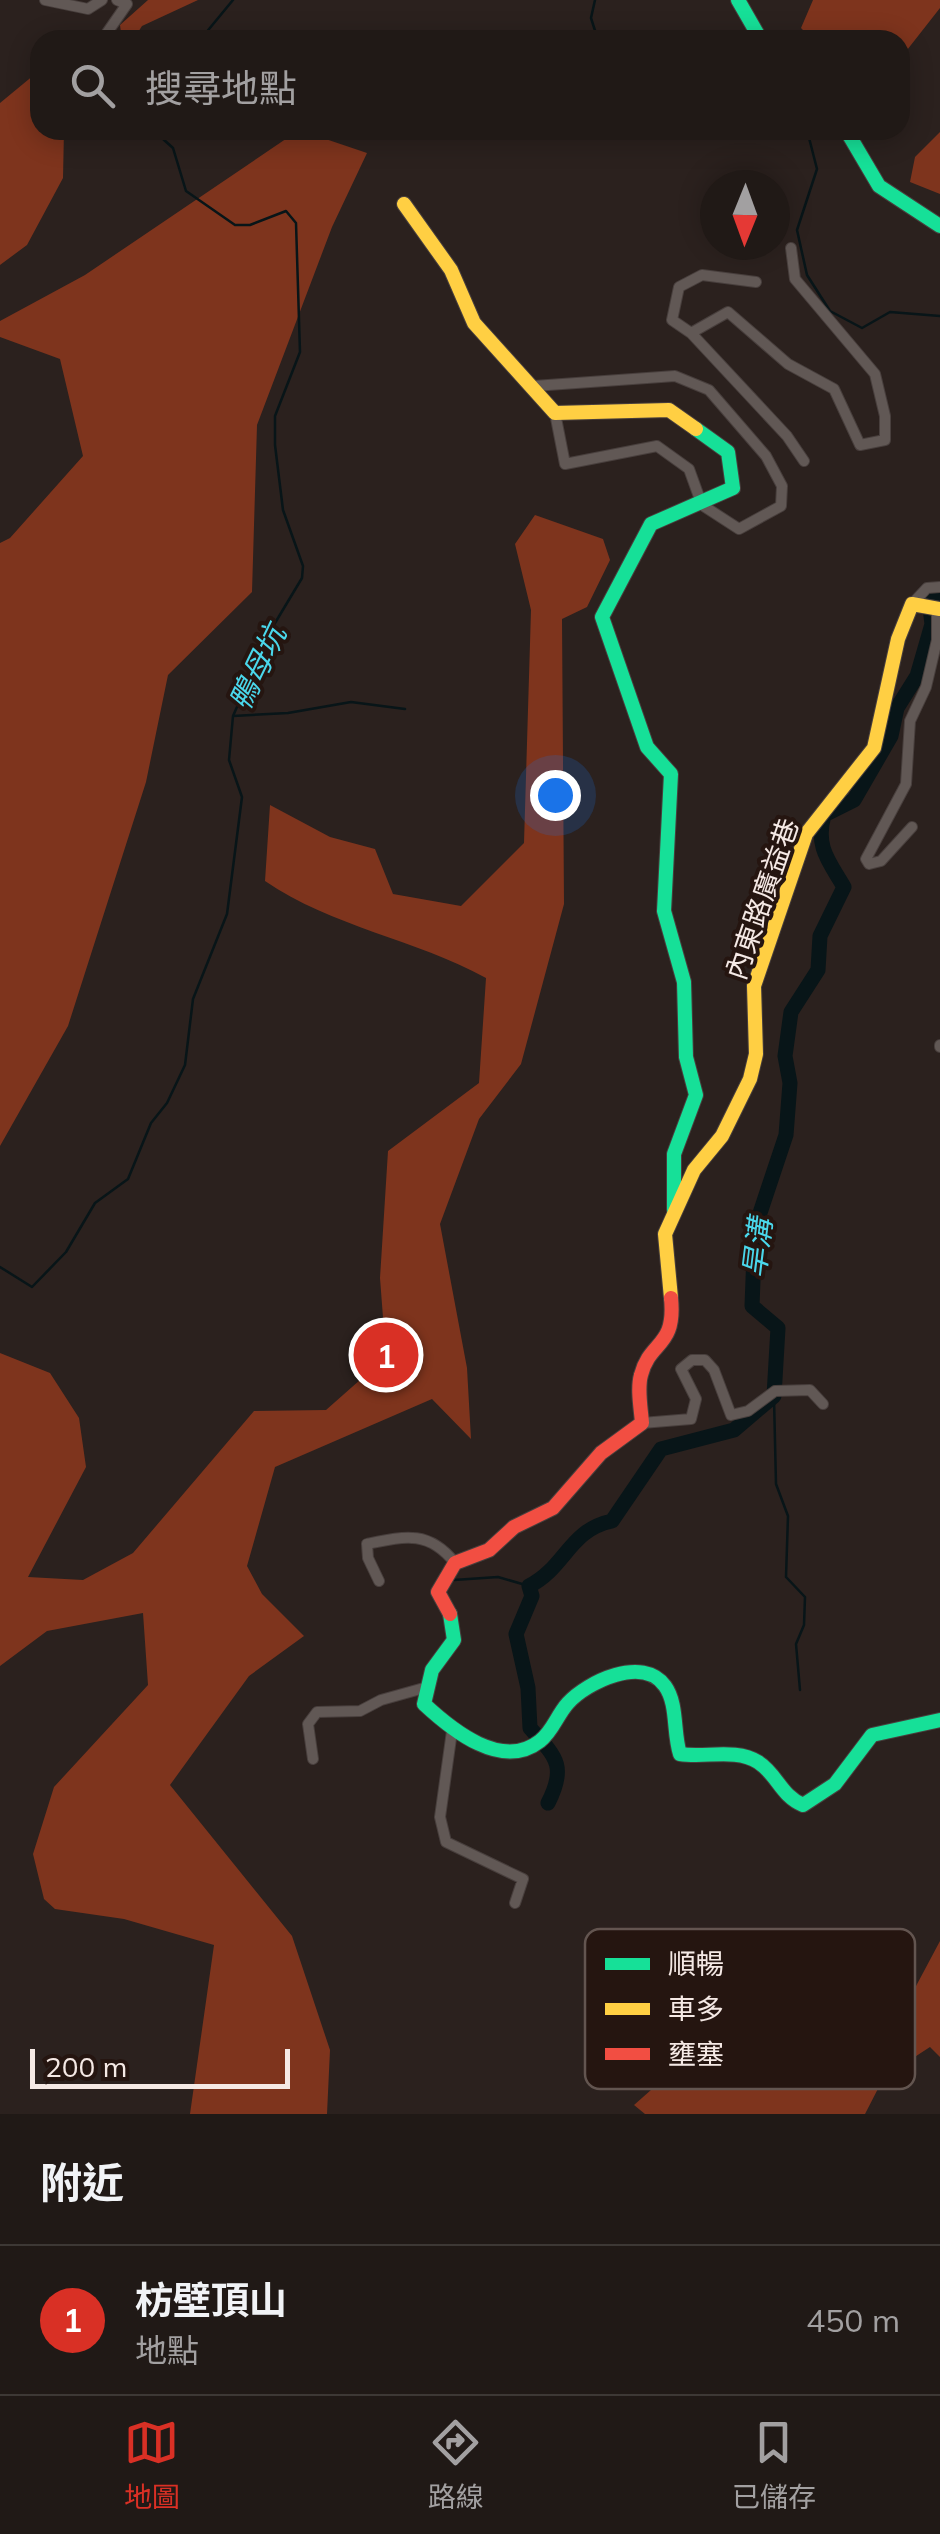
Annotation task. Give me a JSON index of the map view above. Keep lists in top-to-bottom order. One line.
{"streets":{"street":["內東路廣益巷"]},"water":["鴨母坑","旱溝"],"legend":["順暢","車多","壅塞"],"scale_bar":"200 m","north":"bottom","page":{"search":"搜尋地點","pins":"1","scale":"200 m","heading":"附近","list":[{"mark":"1","name":"枋壁頂山","note":"地點","value":"450 m"}],"nav":["地圖","路線","已儲存"]}}
